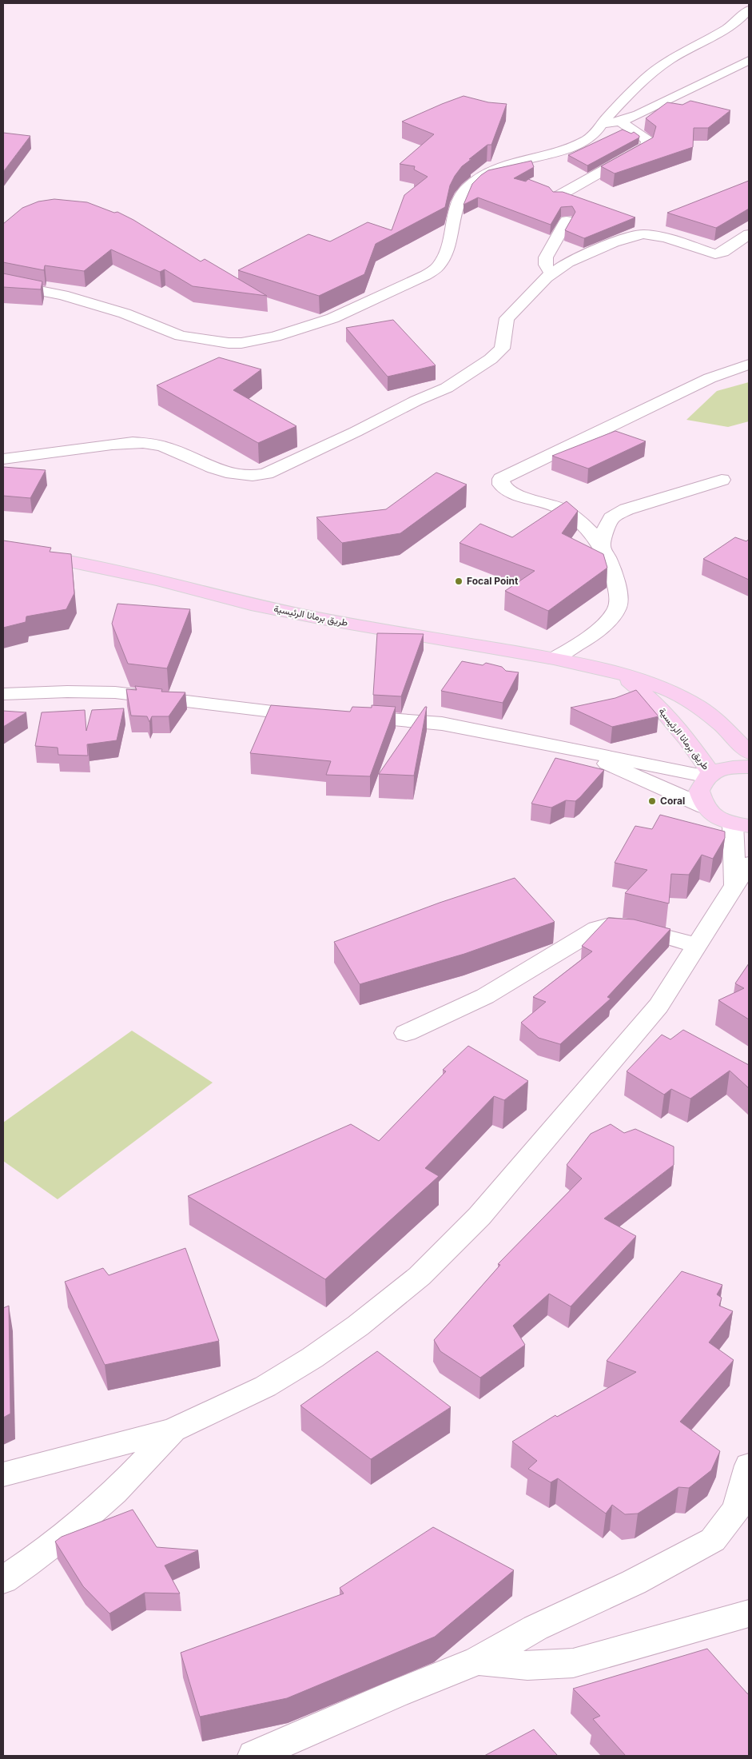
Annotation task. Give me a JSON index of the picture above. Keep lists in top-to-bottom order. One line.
{"streets":{"main road":["طريق برمانا الرئيسية"]},"places":["Focal Point","Coral"]}
